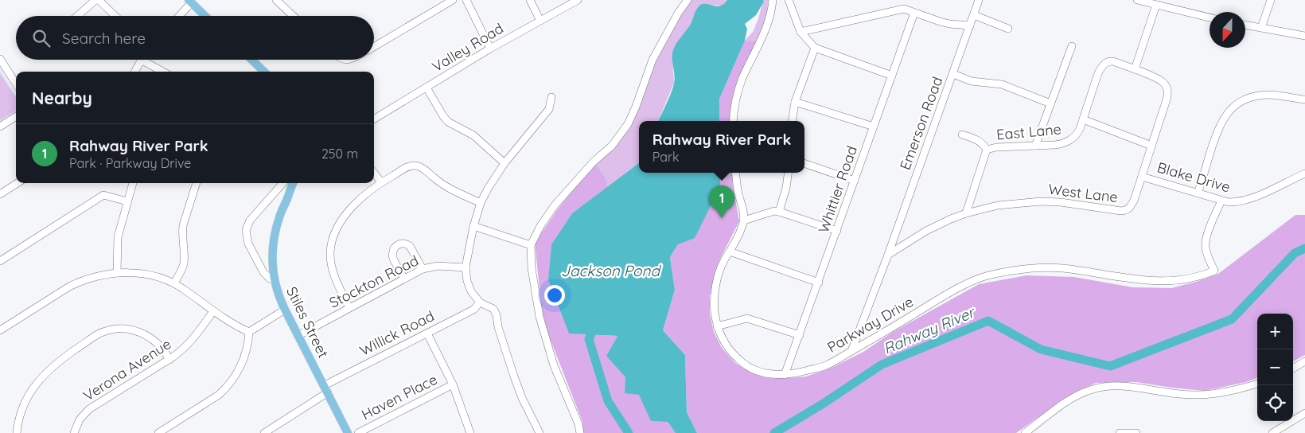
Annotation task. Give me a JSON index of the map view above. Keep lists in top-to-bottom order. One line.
{"streets":{"main road":["Stiles Street"],"street":["Valley Road","Emerson Road","East Lane","Blake Drive","Whittier Road","West Lane","Stockton Road","Parkway Drive","Willick Road","Verona Avenue","Haven Place"]},"crossings":[["Emerson Road","West Lane"],["East Lane","West Lane"],["Blake Drive","West Lane"],["Blake Drive","Parkway Drive"],["Whittier Road","Parkway Drive"],["Stockton Road","Stiles Street"],["Stiles Street","Willick Road"]],"water":["Jackson Pond","Rahway River"],"north":"bottom","page":{"search":"Search here","heading":"Nearby","popup":["Rahway River Park","Park"],"list":[{"mark":"1","name":"Rahway River Park","note":"Park · Parkway Drive","value":"250 m"}],"pins":"1","map_buttons":["+","−"]}}
